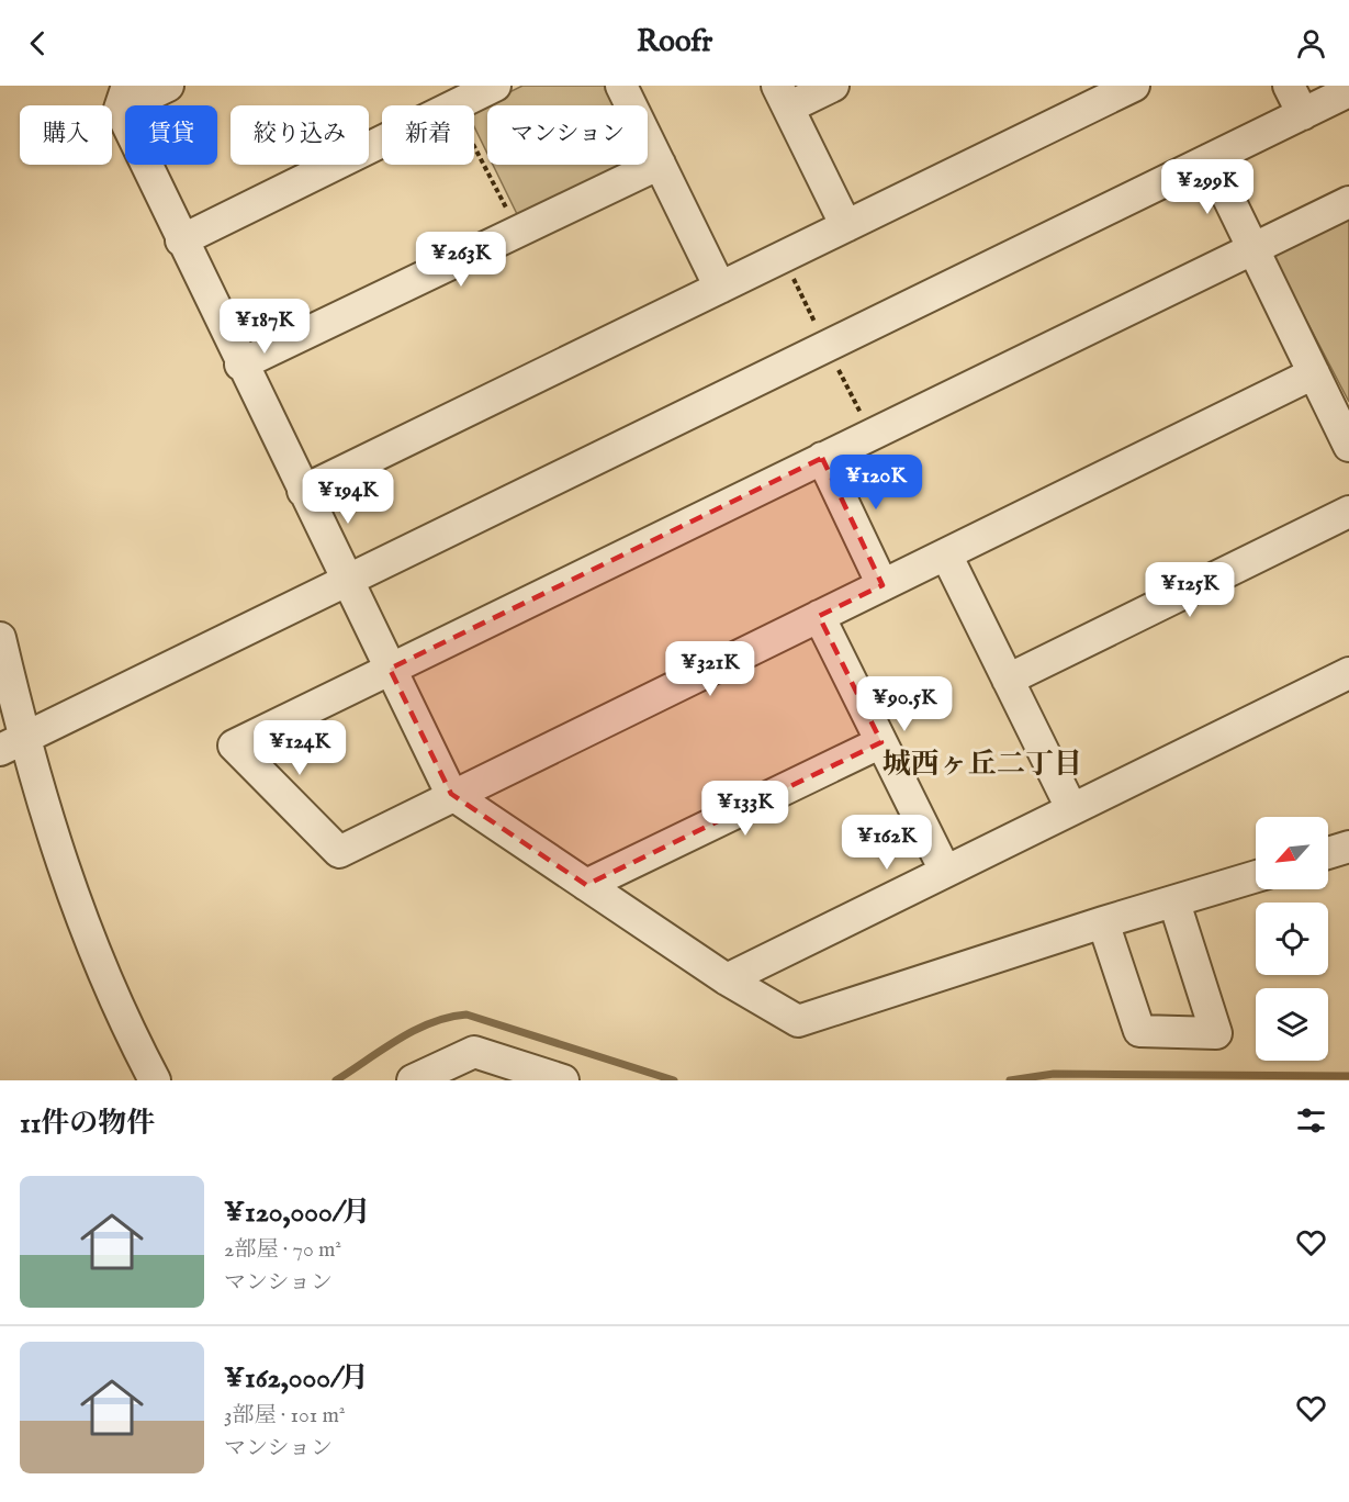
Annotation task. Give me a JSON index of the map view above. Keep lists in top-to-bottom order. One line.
{"districts":["城西ヶ丘二丁目"],"north":"bottom left","page":{"header":"Roofr","chip":["購入","賃貸","絞り込み","新着","マンション"],"price":["¥299K","¥263K","¥187K","¥120K","¥194K","¥125K","¥321K","¥90.5K","¥124K","¥133K","¥162K"],"heading":"11件の物件","list":[{"name":"¥120,000/月","note":"2部屋 · 70 m² · マンション"},{"name":"¥162,000/月","note":"3部屋 · 101 m² · マンション"}]}}
